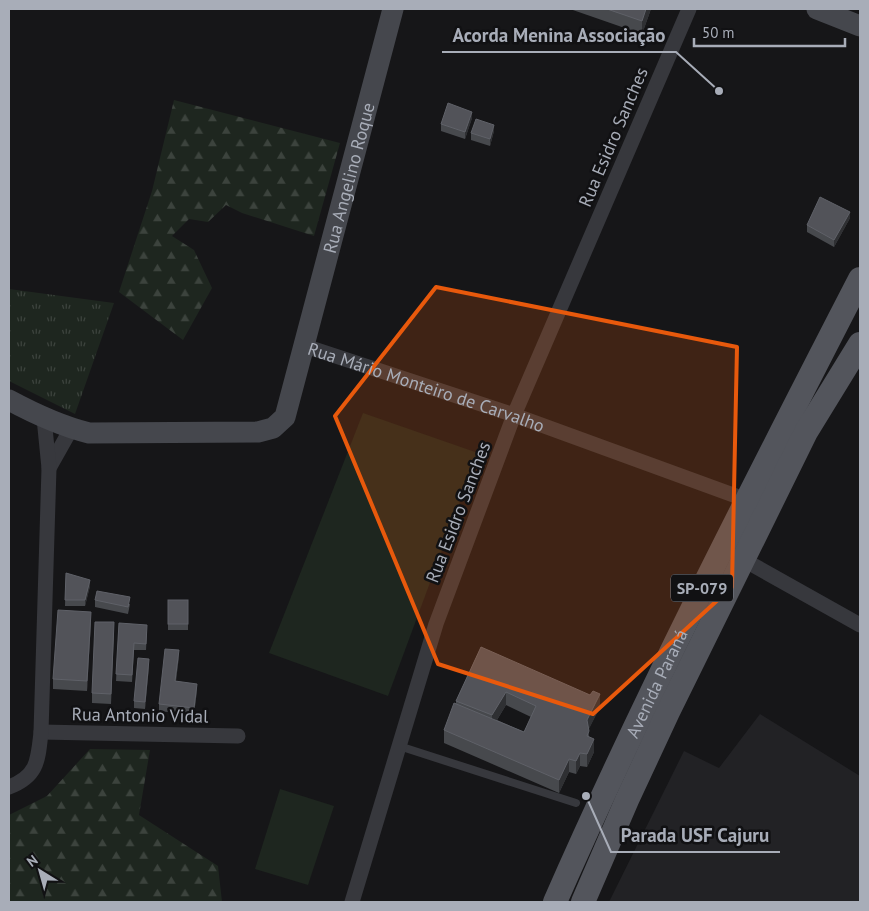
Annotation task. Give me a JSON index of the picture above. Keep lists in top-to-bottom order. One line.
{"streets":{"main road":["SP-079","Avenida Paraná"],"street":["Rua Esidro Sanches","Rua Angelino Roque","Rua Mário Monteiro de Carvalho","Rua Antonio Vidal"]},"crossings":[["Rua Esidro Sanches","Rua Mário Monteiro de Carvalho"],["Rua Angelino Roque","Rua Mário Monteiro de Carvalho"],["Rua Mário Monteiro de Carvalho","Avenida Paraná"]],"places":["Acorda Menina Associação","Parada USF Cajuru"],"scale_bar":"50 m","north":"top left"}
